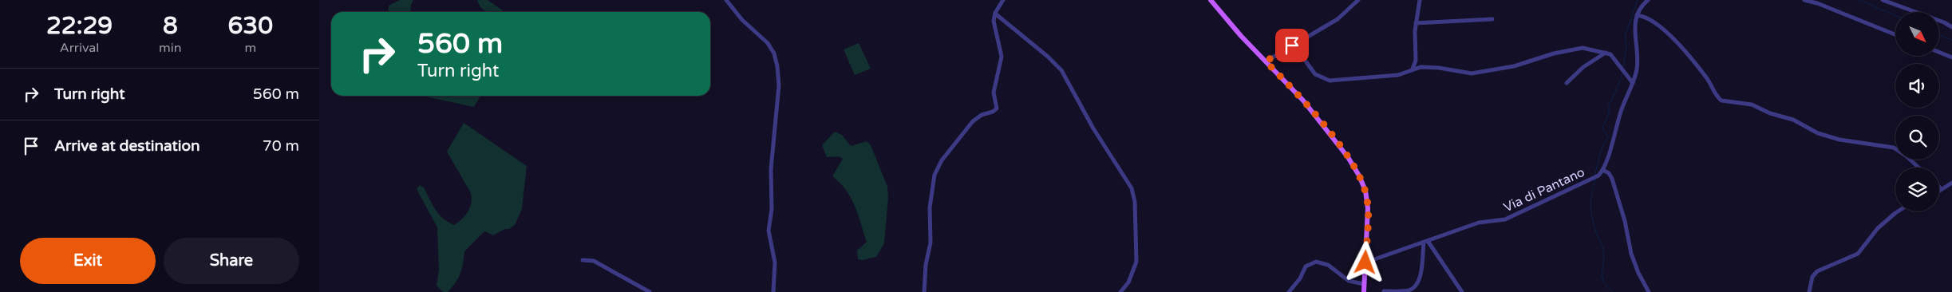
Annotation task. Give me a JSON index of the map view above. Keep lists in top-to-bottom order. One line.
{"streets":{"street":["Via di Pantano"]},"north":"bottom right","page":{"eta":["22:29","Arrival","8","min","630","m"],"turn":["560 m","Turn right"],"list":[{"name":"Turn right","value":"560 m"},{"name":"Arrive at destination","value":"70 m"}],"buttons":["Exit","Share"]}}
